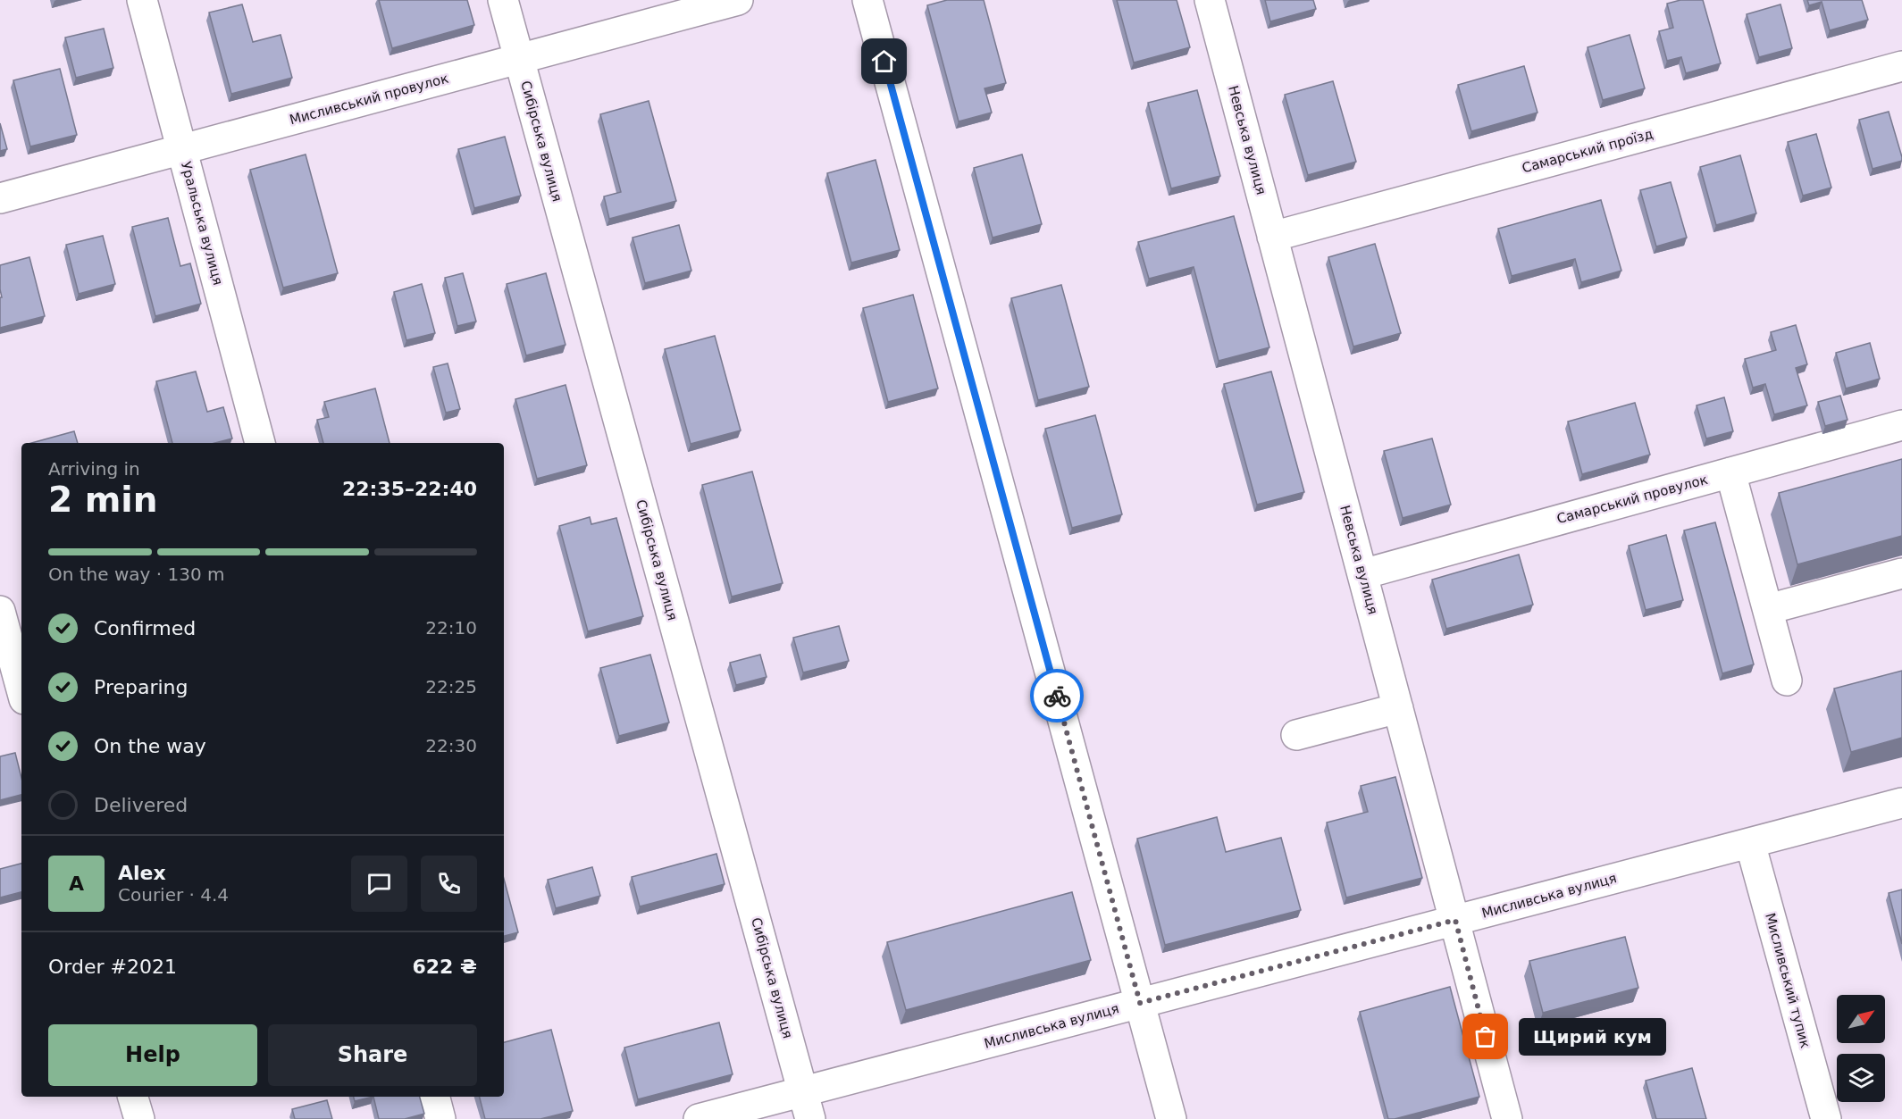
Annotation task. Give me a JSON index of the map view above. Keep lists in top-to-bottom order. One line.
{"streets":{"street":["Мисливський провулок","Невська вулиця","Сибірська вулиця","Самарський проїзд","Уральська вулиця","Самарський провулок","Мисливська вулиця","Мисливський тупик"]},"crossings":[["Мисливський провулок","Сибірська вулиця"],["Мисливський провулок","Уральська вулиця"],["Невська вулиця","Самарський проїзд"],["Невська вулиця","Самарський провулок"],["Невська вулиця","Мисливська вулиця"],["Сибірська вулиця","Мисливська вулиця"],["Мисливська вулиця","Мисливський тупик"]],"places":["Щирий кум"],"north":"top right","page":{"heading":["2 min","Arriving in","22:35–22:40"],"panel":["Alex","Courier · 4.4","Order #2021","622 ₴"],"bar":"On the way · 130 m","list":[["Confirmed","22:10"],["Preparing","22:25"],["On the way","22:30"],"Delivered"],"round":"A","buttons":["Help","Share"],"bubble":"Щирий кум"}}
